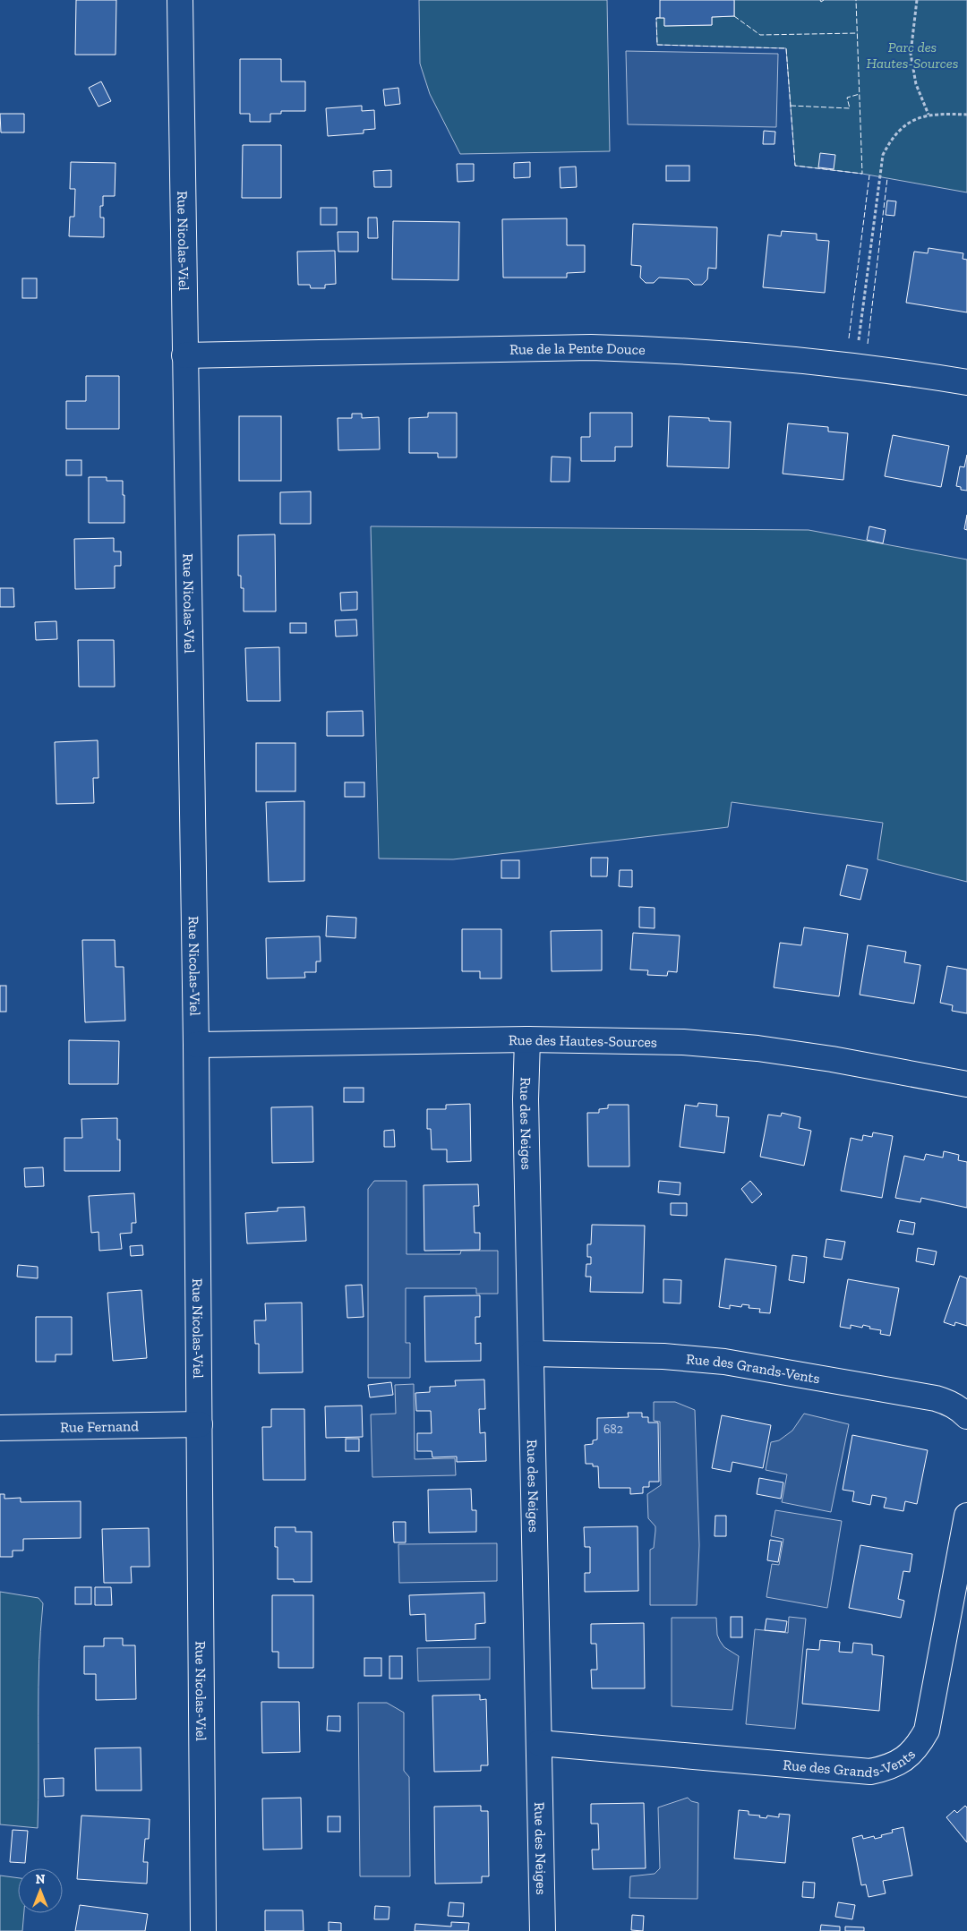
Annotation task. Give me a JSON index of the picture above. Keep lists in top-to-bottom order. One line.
{"streets":{"street":["Rue Nicolas-Viel","Rue de la Pente Douce","Rue des Hautes-Sources","Rue des Neiges","Rue des Grands-Vents","Rue Fernand"]},"crossings":[["Rue Nicolas-Viel","Rue de la Pente Douce"],["Rue Nicolas-Viel","Rue des Hautes-Sources"],["Rue Nicolas-Viel","Rue Fernand"],["Rue des Hautes-Sources","Rue des Neiges"],["Rue des Neiges","Rue des Grands-Vents"]],"parks":["Parc des Hautes-Sources"],"house_numbers":["682"],"north":"top"}
